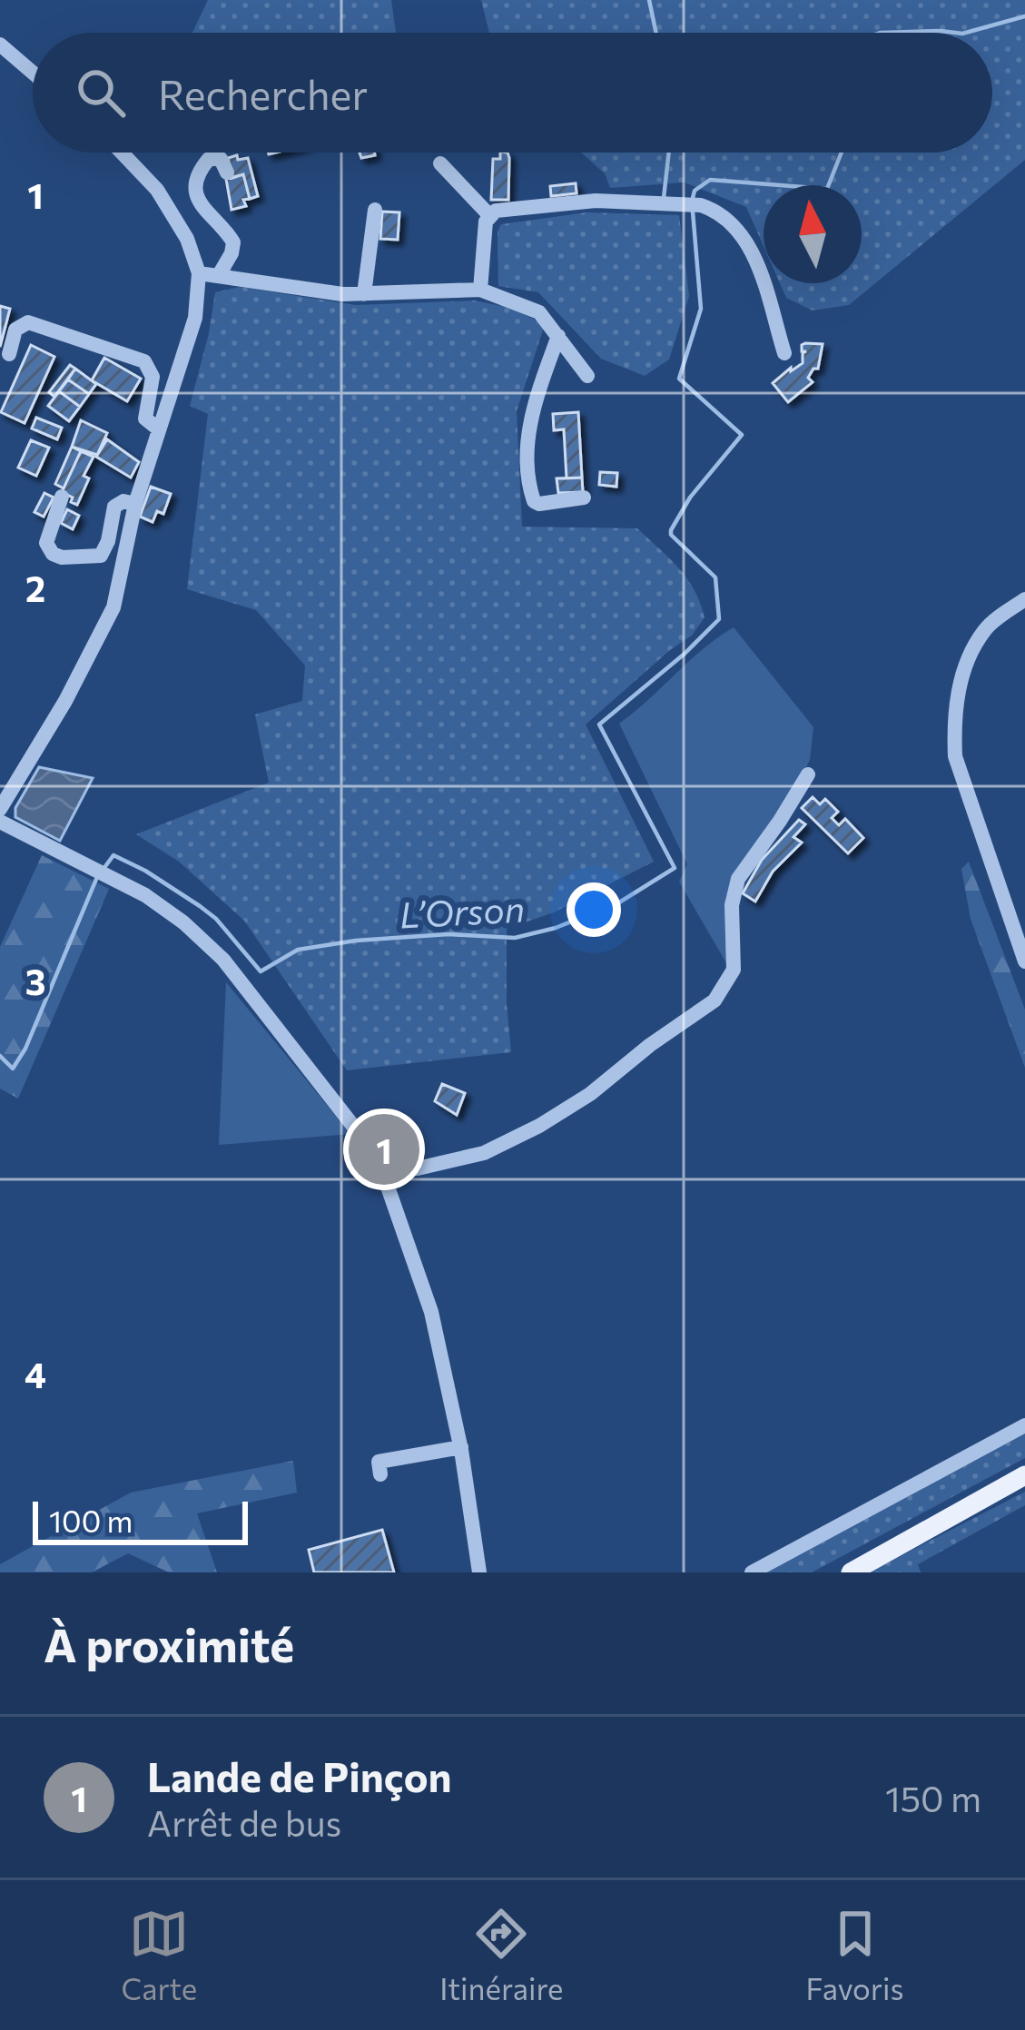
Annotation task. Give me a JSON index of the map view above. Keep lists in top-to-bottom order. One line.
{"water":["L’Orson"],"scale_bar":"100 m","north":"top","page":{"search":"Rechercher","pins":"1","scale":"100 m","heading":"À proximité","list":[{"mark":"1","name":"Lande de Pinçon","note":"Arrêt de bus","value":"150 m"}],"nav":["Carte","Itinéraire","Favoris"]},"grid":{"rows":["1","2","3","4"]}}
